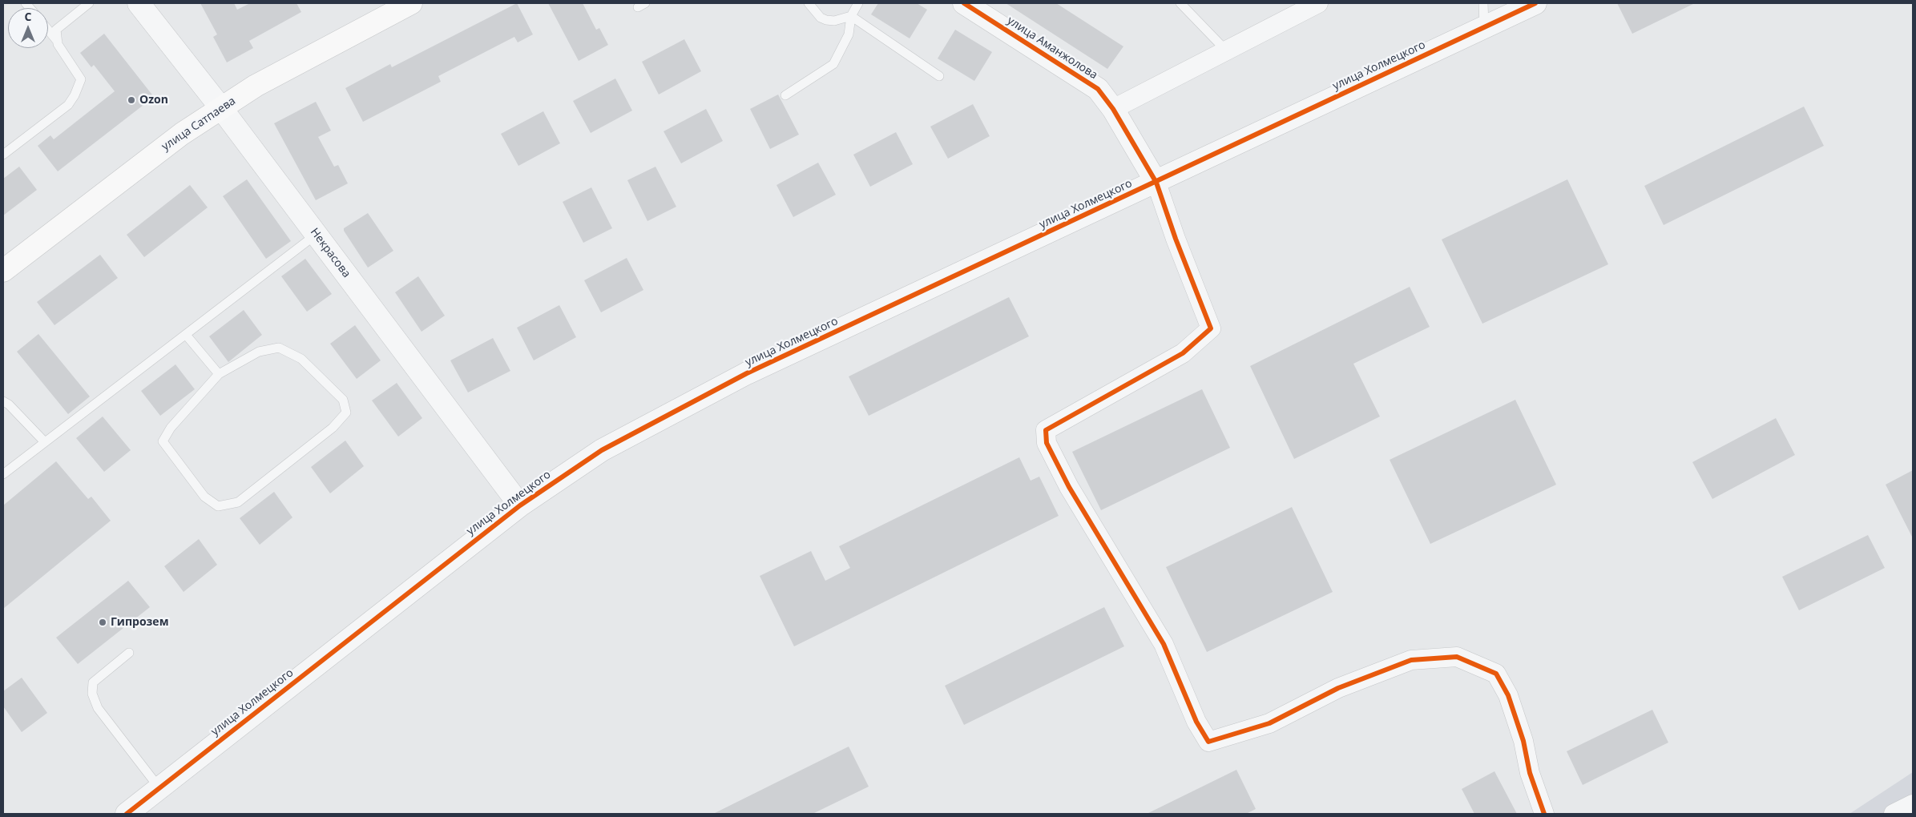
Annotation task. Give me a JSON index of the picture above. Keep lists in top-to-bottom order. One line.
{"streets":{"main road":["улица Сатпаева"],"street":["улица Аманжолова","улица Холмецкого","Некрасова"]},"crossings":[["улица Аманжолова","улица Холмецкого"],["улица Холмецкого","Некрасова"],["улица Сатпаева","Некрасова"]],"places":["Ozon","Гипрозем"],"north":"top"}
